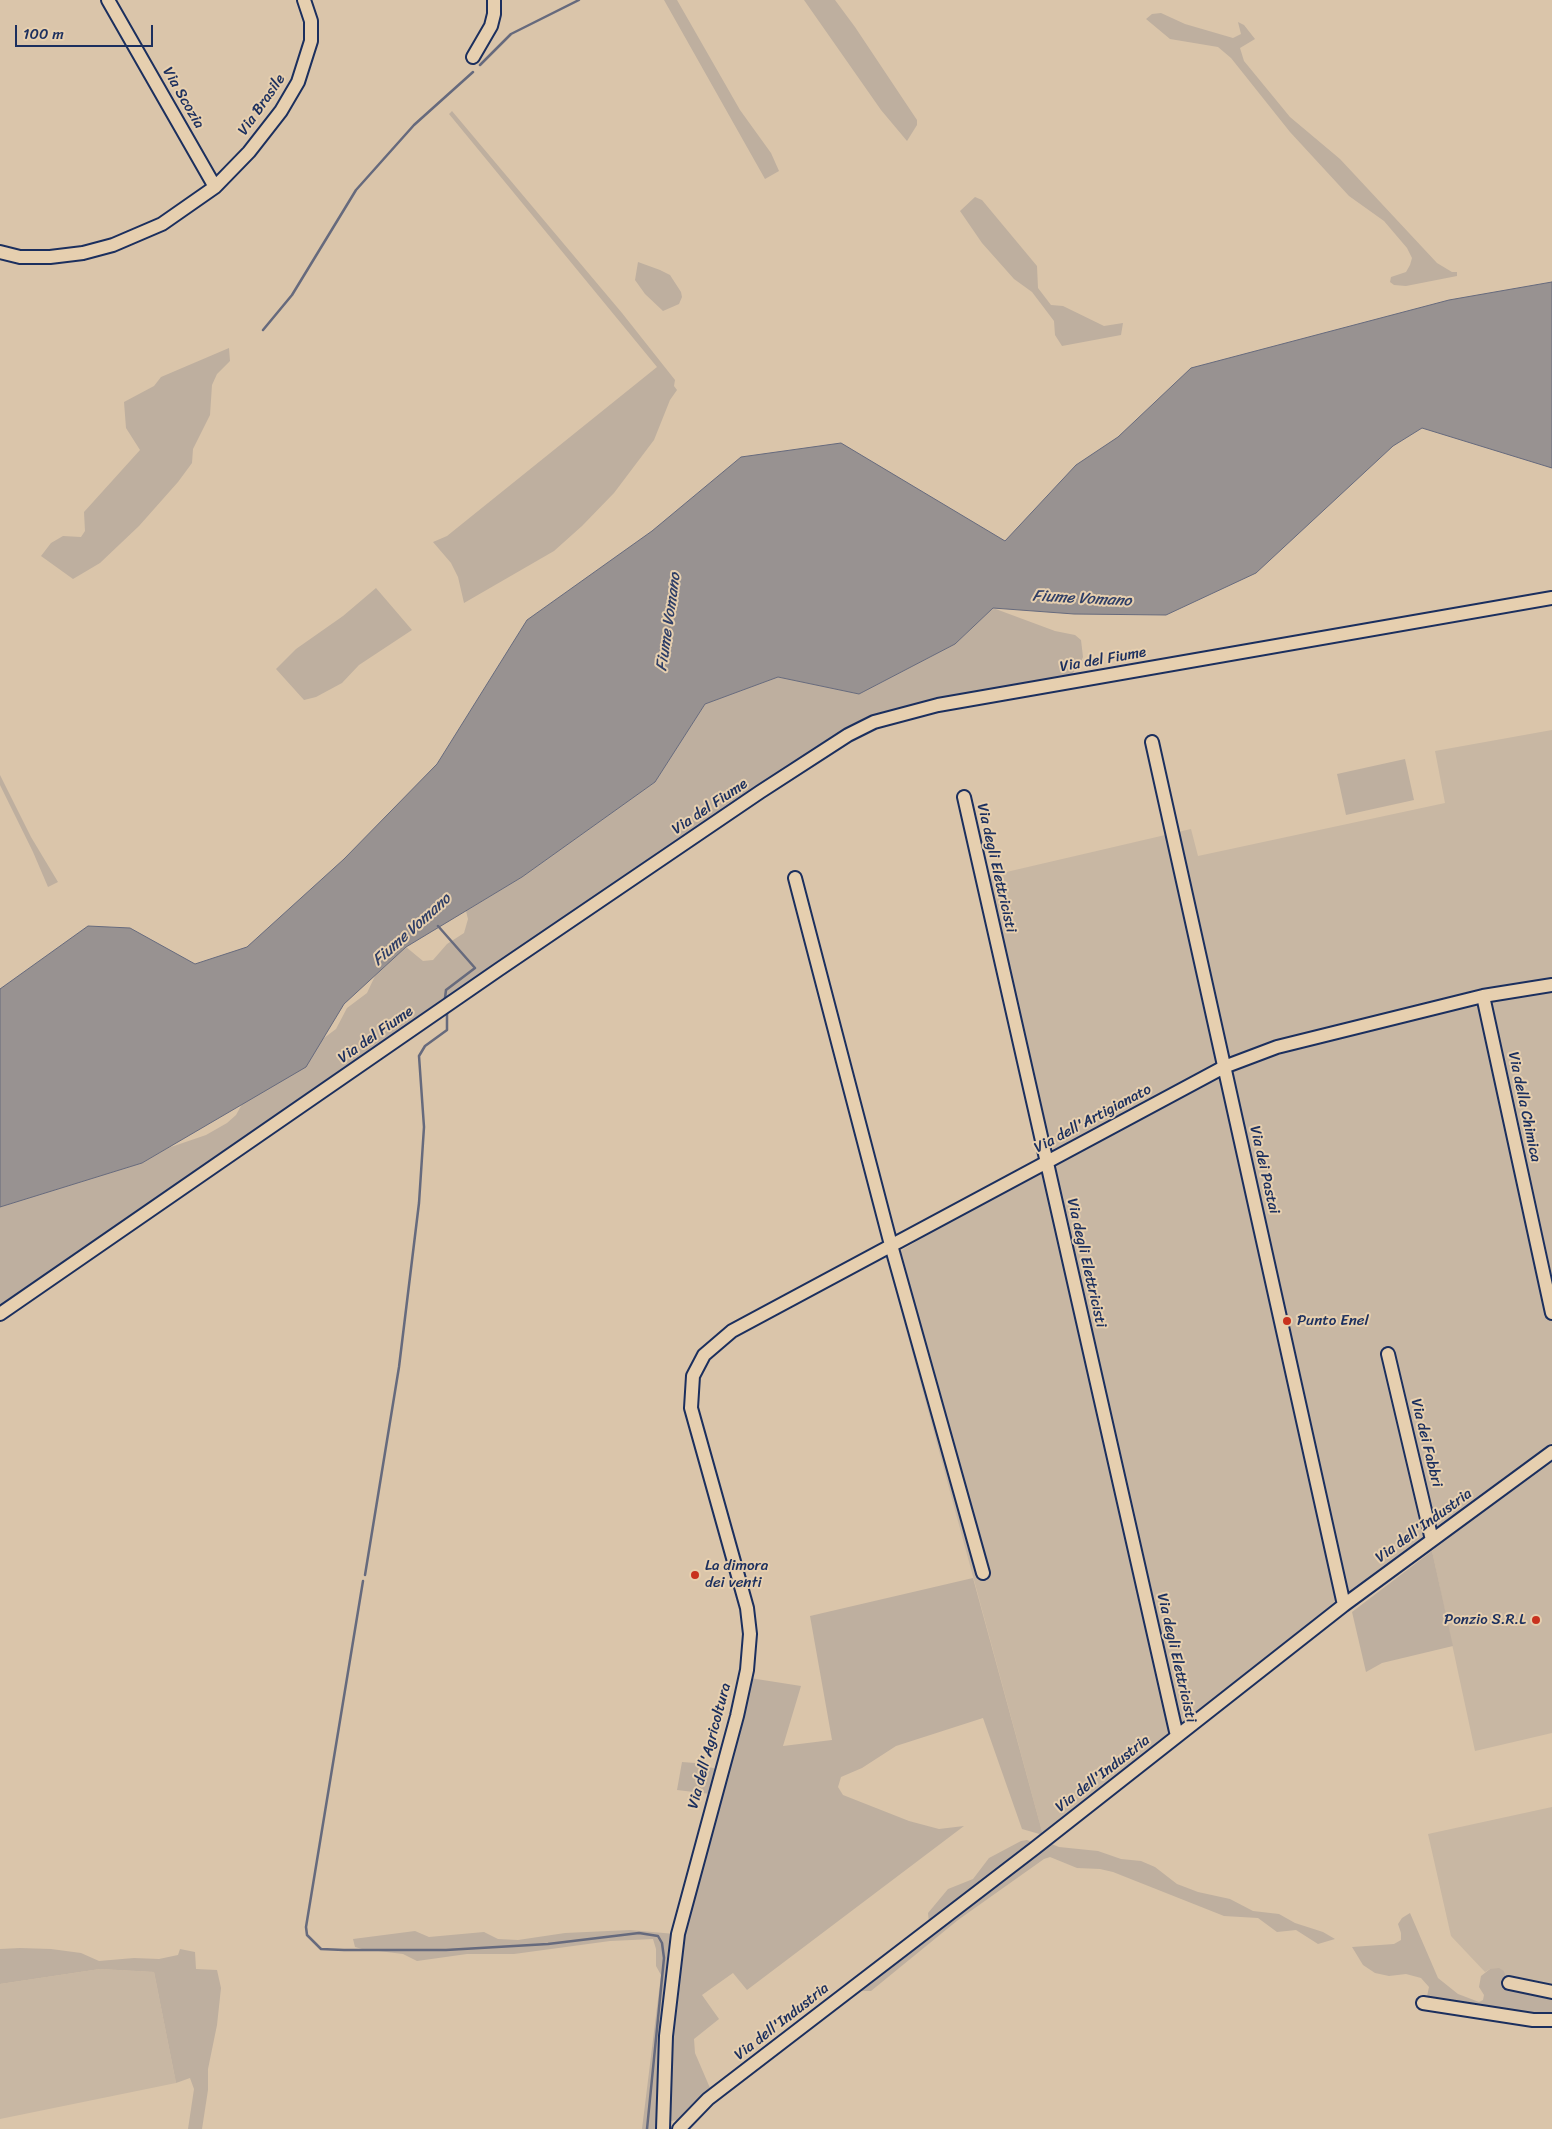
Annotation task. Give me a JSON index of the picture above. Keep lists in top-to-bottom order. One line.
{"streets":{"street":["Via Scozia","Via Brasile","Via del Fiume","Via degli Elettricisti","Via della Chimica","Via dell'Artigianato","Via dei Pastai","Via dei Fabbri","Via dell'Industria","Via dell'Agricoltura"]},"crossings":[["Via Scozia","Via Brasile"],["Via degli Elettricisti","Via dell'Artigianato"],["Via degli Elettricisti","Via dell'Industria"],["Via della Chimica","Via dell'Artigianato"],["Via dell'Artigianato","Via dei Pastai"],["Via dell'Artigianato","Via dell'Agricoltura"],["Via dei Pastai","Via dell'Industria"],["Via dei Fabbri","Via dell'Industria"]],"water":["Fiume Vomano"],"places":["Punto Enel","La dimora dei venti","Ponzio S.R.L"],"scale_bar":"100 m"}
